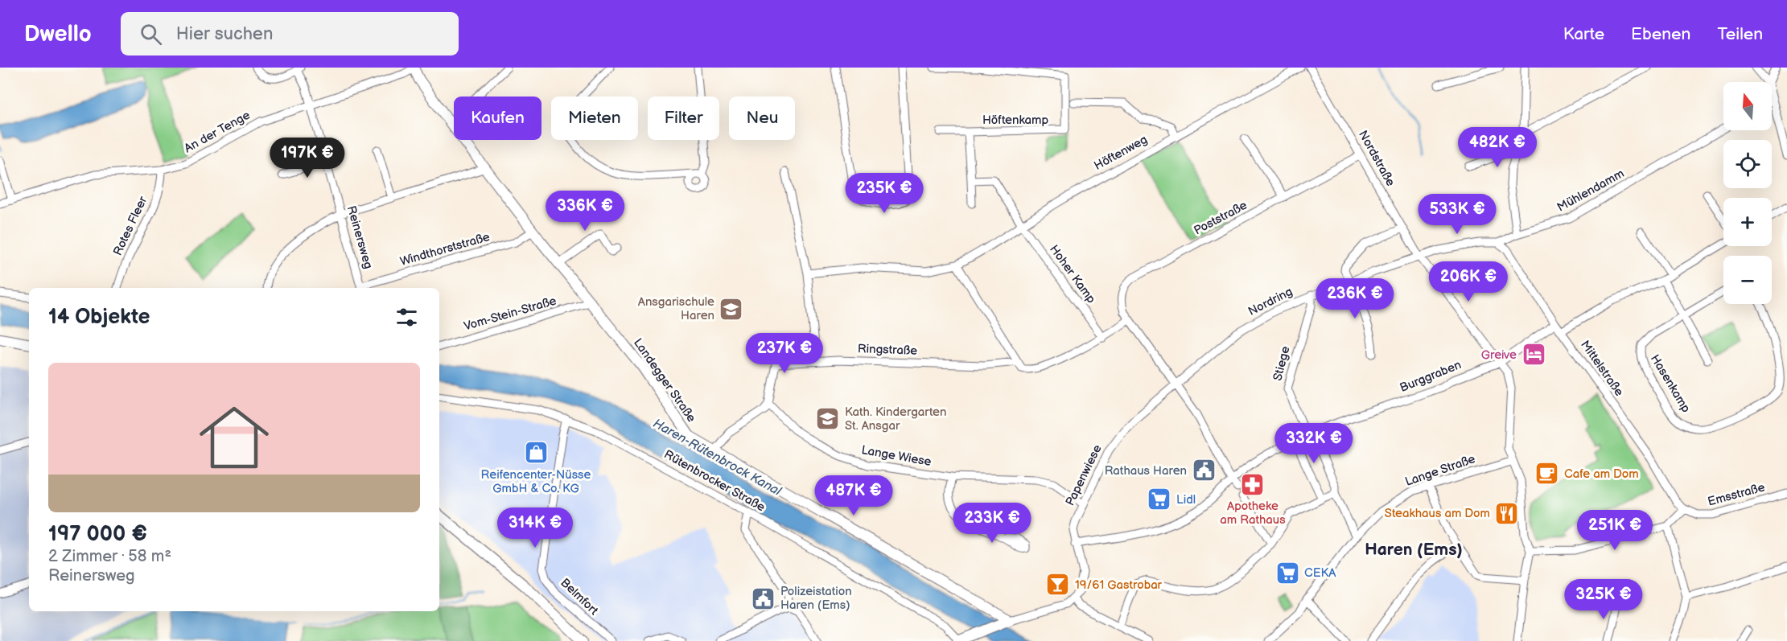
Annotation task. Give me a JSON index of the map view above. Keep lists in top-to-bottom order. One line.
{"streets":{"main road":["Landegger Straße"],"street":["Höftenkamp","An der Tenge","Höftenweg","Nordstraße","Mühlendamm","Poststraße","Rotes Fleer","Reinersweg","Windthorststraße","Hoher Kamp","Nordring","Vom-Stein-Straße","Ringstraße","Stiege","Mittelstraße","Burggraben","Hasenkamp","Lange Wiese","Lange Straße","Papenwiese","Rütenbrocker Straße","Emsstraße","Belmfort"]},"crossings":[["An der Tenge","Rotes Fleer"],["An der Tenge","Reinersweg"],["An der Tenge","Landegger Straße"],["Höftenweg","Hoher Kamp"],["Nordstraße","Mühlendamm"],["Nordstraße","Poststraße"],["Nordstraße","Nordring"],["Nordstraße","Burggraben"],["Nordstraße","Lange Straße"],["Mühlendamm","Nordring"],["Mühlendamm","Mittelstraße"],["Poststraße","Ringstraße"],["Reinersweg","Windthorststraße"],["Windthorststraße","Landegger Straße"],["Hoher Kamp","Ringstraße"],["Nordring","Stiege"],["Nordring","Papenwiese"],["Vom-Stein-Straße","Landegger Straße"],["Ringstraße","Lange Wiese"],["Stiege","Burggraben"],["Stiege","Lange Straße"],["Mittelstraße","Burggraben"],["Mittelstraße","Emsstraße"],["Burggraben","Papenwiese"],["Lange Wiese","Papenwiese"],["Rütenbrocker Straße","Belmfort"]],"districts":["Haren (Ems)"],"water":["Haren-Rütenbrock Kanal"],"places":{"school or university":["Ansgarischule Haren","Kath. Kindergarten St. Ansgar"],"hotel":["Greive"],"shop":["Reifencenter-Nüsse GmbH & Co. KG"],"public building":["Rathaus Haren","Polizeistation Haren (Ems)"],"cafe":["Cafe am Dom"],"pharmacy":["Apotheke am Rathaus"],"supermarket":["Lidl","CEKA"],"restaurant":["Steakhaus am Dom"],"bar":["19/61 Gastrobar"]},"north":"top","page":{"header":"Dwello","search":"Hier suchen","nav":["Karte","Ebenen","Teilen"],"map_buttons":["+","−"],"chip":["Kaufen","Mieten","Filter","Neu"],"price":["482K €","197K €","235K €","336K €","533K €","206K €","236K €","237K €","332K €","487K €","233K €","314K €","251K €","325K €"],"heading":"14 Objekte","list":[{"name":"197 000 €","note":"2 Zimmer · 58 m² · Reinersweg"}]}}
